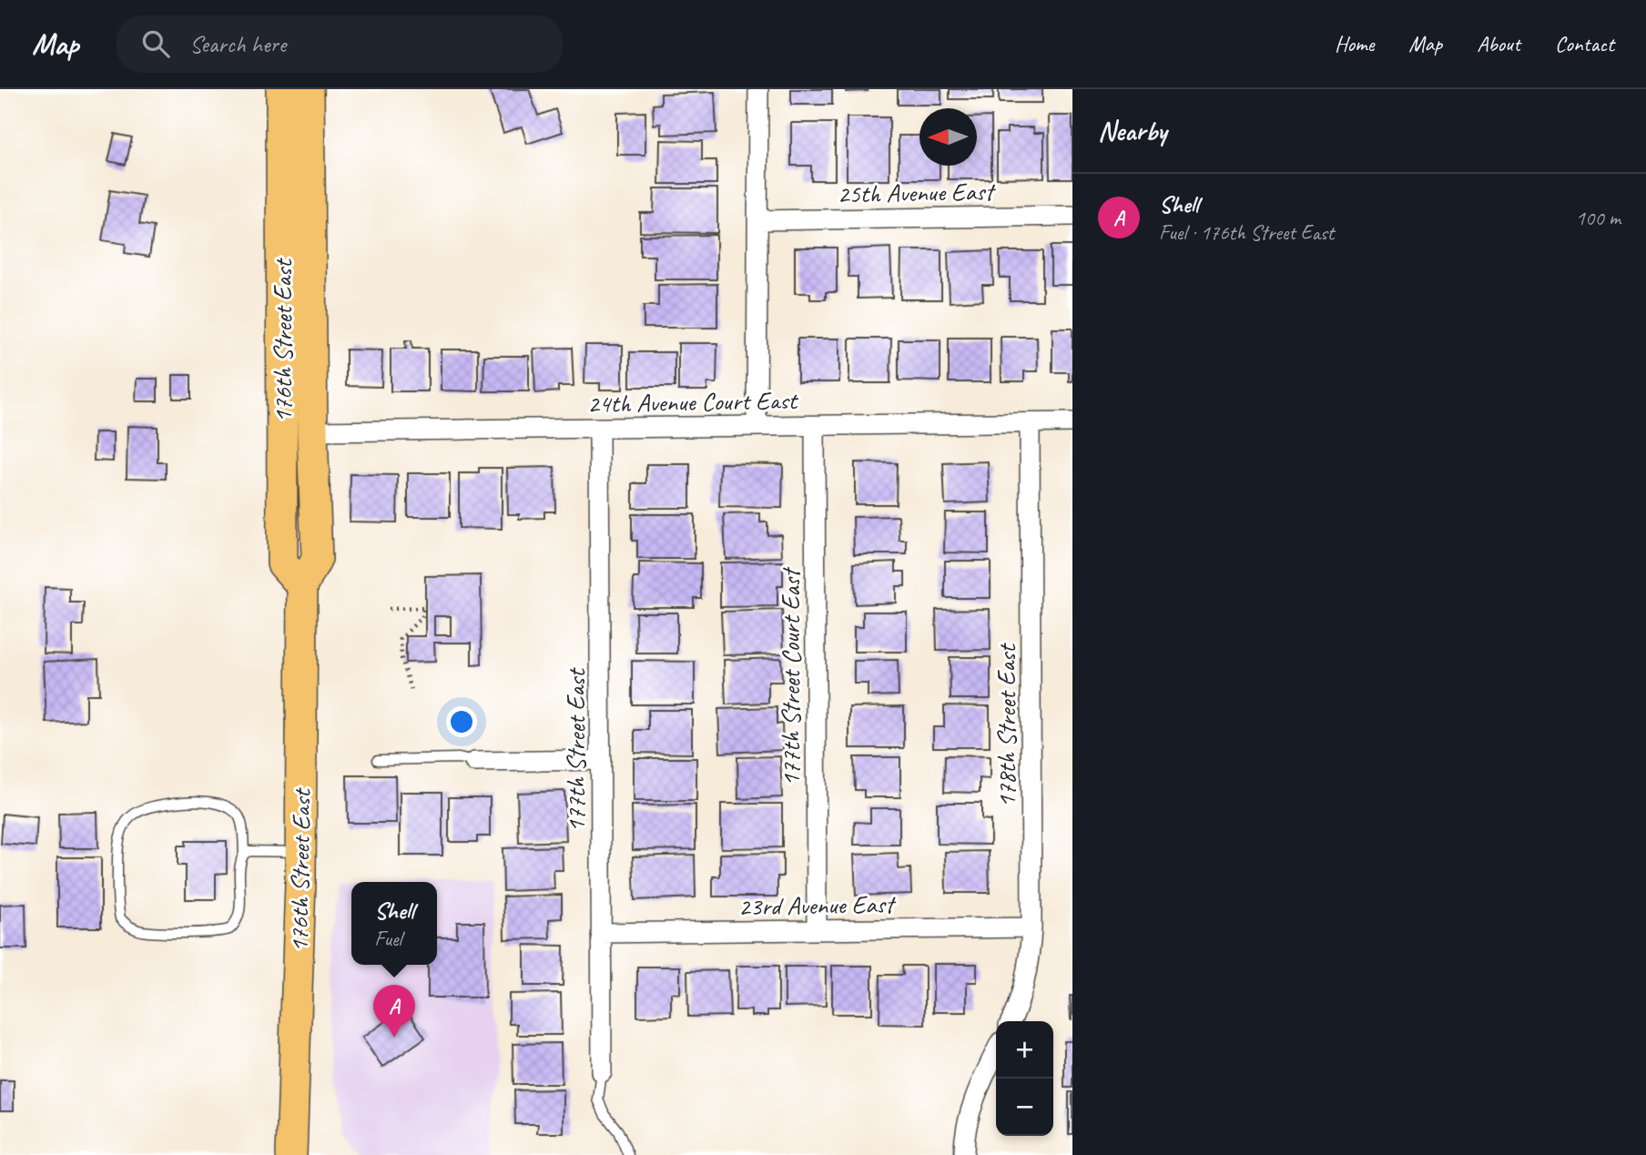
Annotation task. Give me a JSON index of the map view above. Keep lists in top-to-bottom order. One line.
{"streets":{"main road":["176th Street East"],"street":["25th Avenue East","24th Avenue Court East","177th Street Court East","178th Street East","177th Street East","23rd Avenue East"]},"crossings":[["176th Street East","24th Avenue Court East"],["24th Avenue Court East","177th Street Court East"],["24th Avenue Court East","178th Street East"],["24th Avenue Court East","177th Street East"],["177th Street Court East","23rd Avenue East"],["178th Street East","23rd Avenue East"],["177th Street East","23rd Avenue East"]],"north":"left","page":{"header":"Map","search":"Search here","nav":["Home","Map","About","Contact"],"heading":"Nearby","list":[{"mark":"A","name":"Shell","note":"Fuel · 176th Street East","value":"100 m"}],"popup":["Shell","Fuel"],"pins":"A","map_buttons":["+","−"]}}
